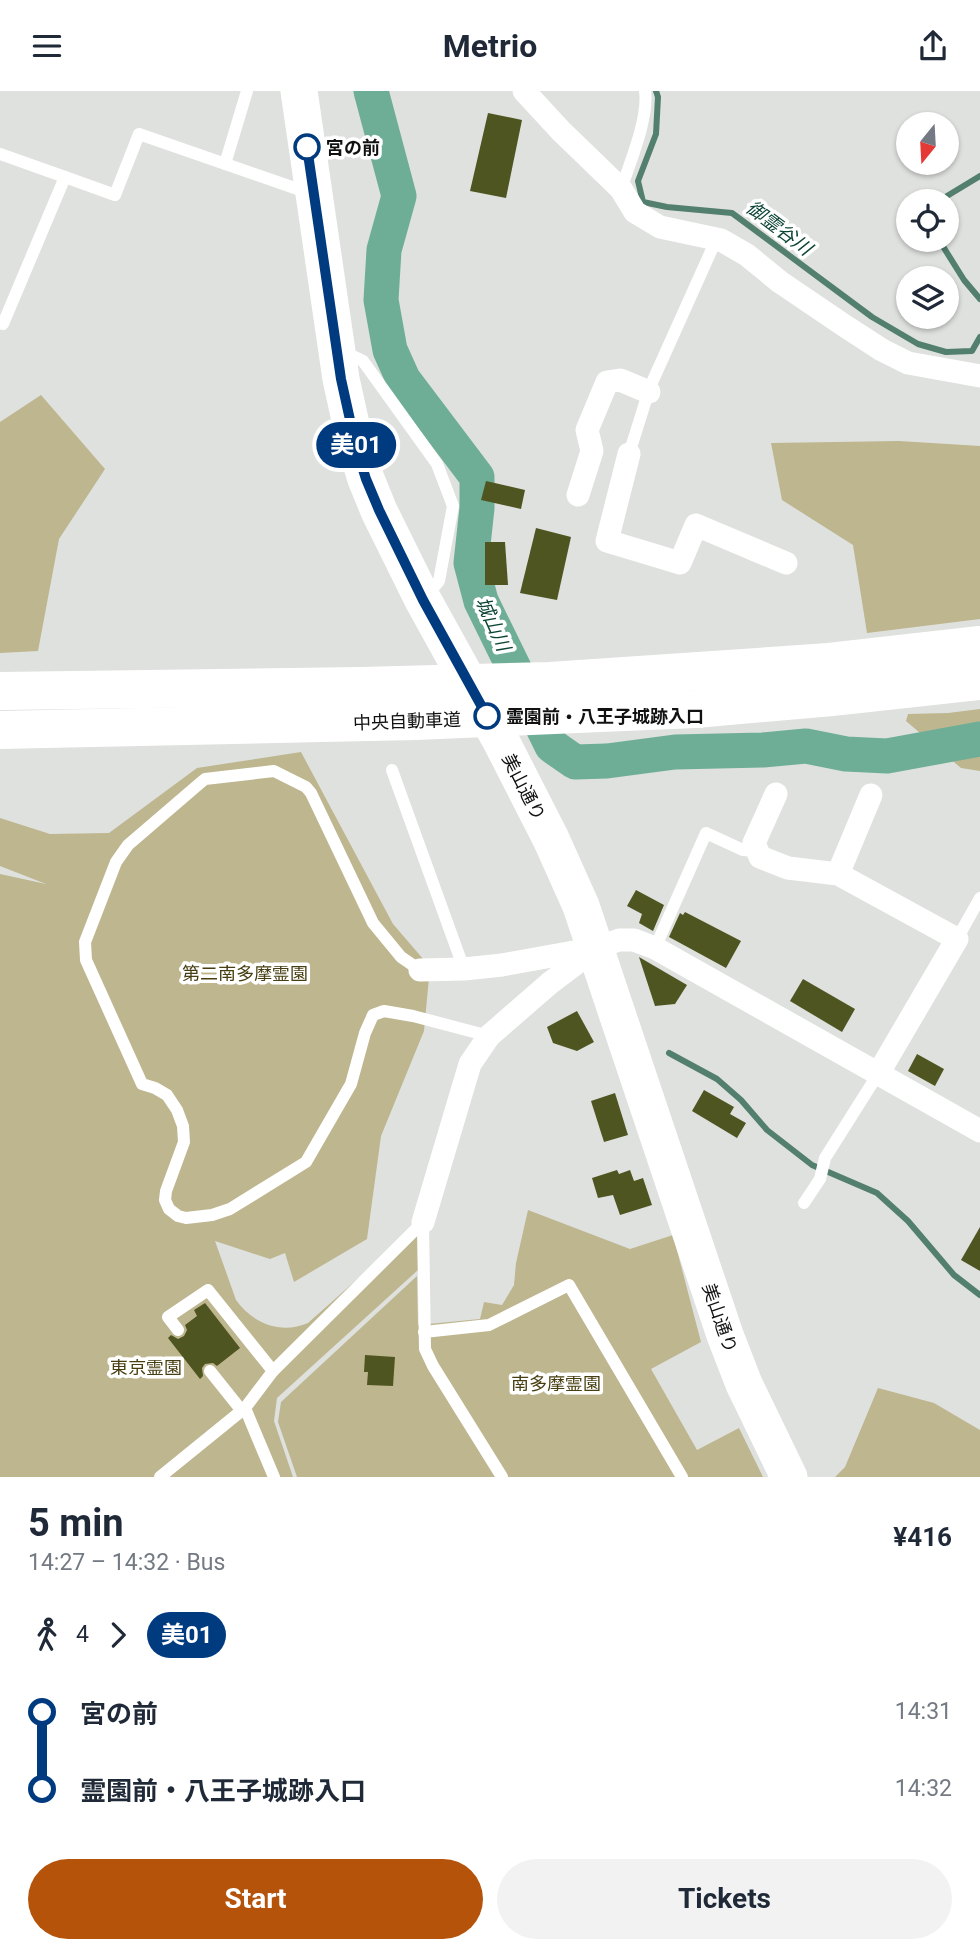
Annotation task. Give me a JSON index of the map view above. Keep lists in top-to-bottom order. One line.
{"streets":{"highway":["中央自動車道"],"main road":["美山通り"]},"water":["御霊谷川","城山川"],"parks":["第二南多摩霊園","東京霊園","南多摩霊園"],"places":["宮の前","霊園前・八王子城跡入口"],"lines":["bus line 美01"],"north":"bottom","page":{"header":"Metrio","on_map":"美01","heading":["5 min","14:27 – 14:32 · Bus","¥416"],"legs":["4","美01"],"list":[{"name":"宮の前","value":"14:31"},{"name":"霊園前・八王子城跡入口","value":"14:32"}],"buttons":["Start","Tickets"]}}
